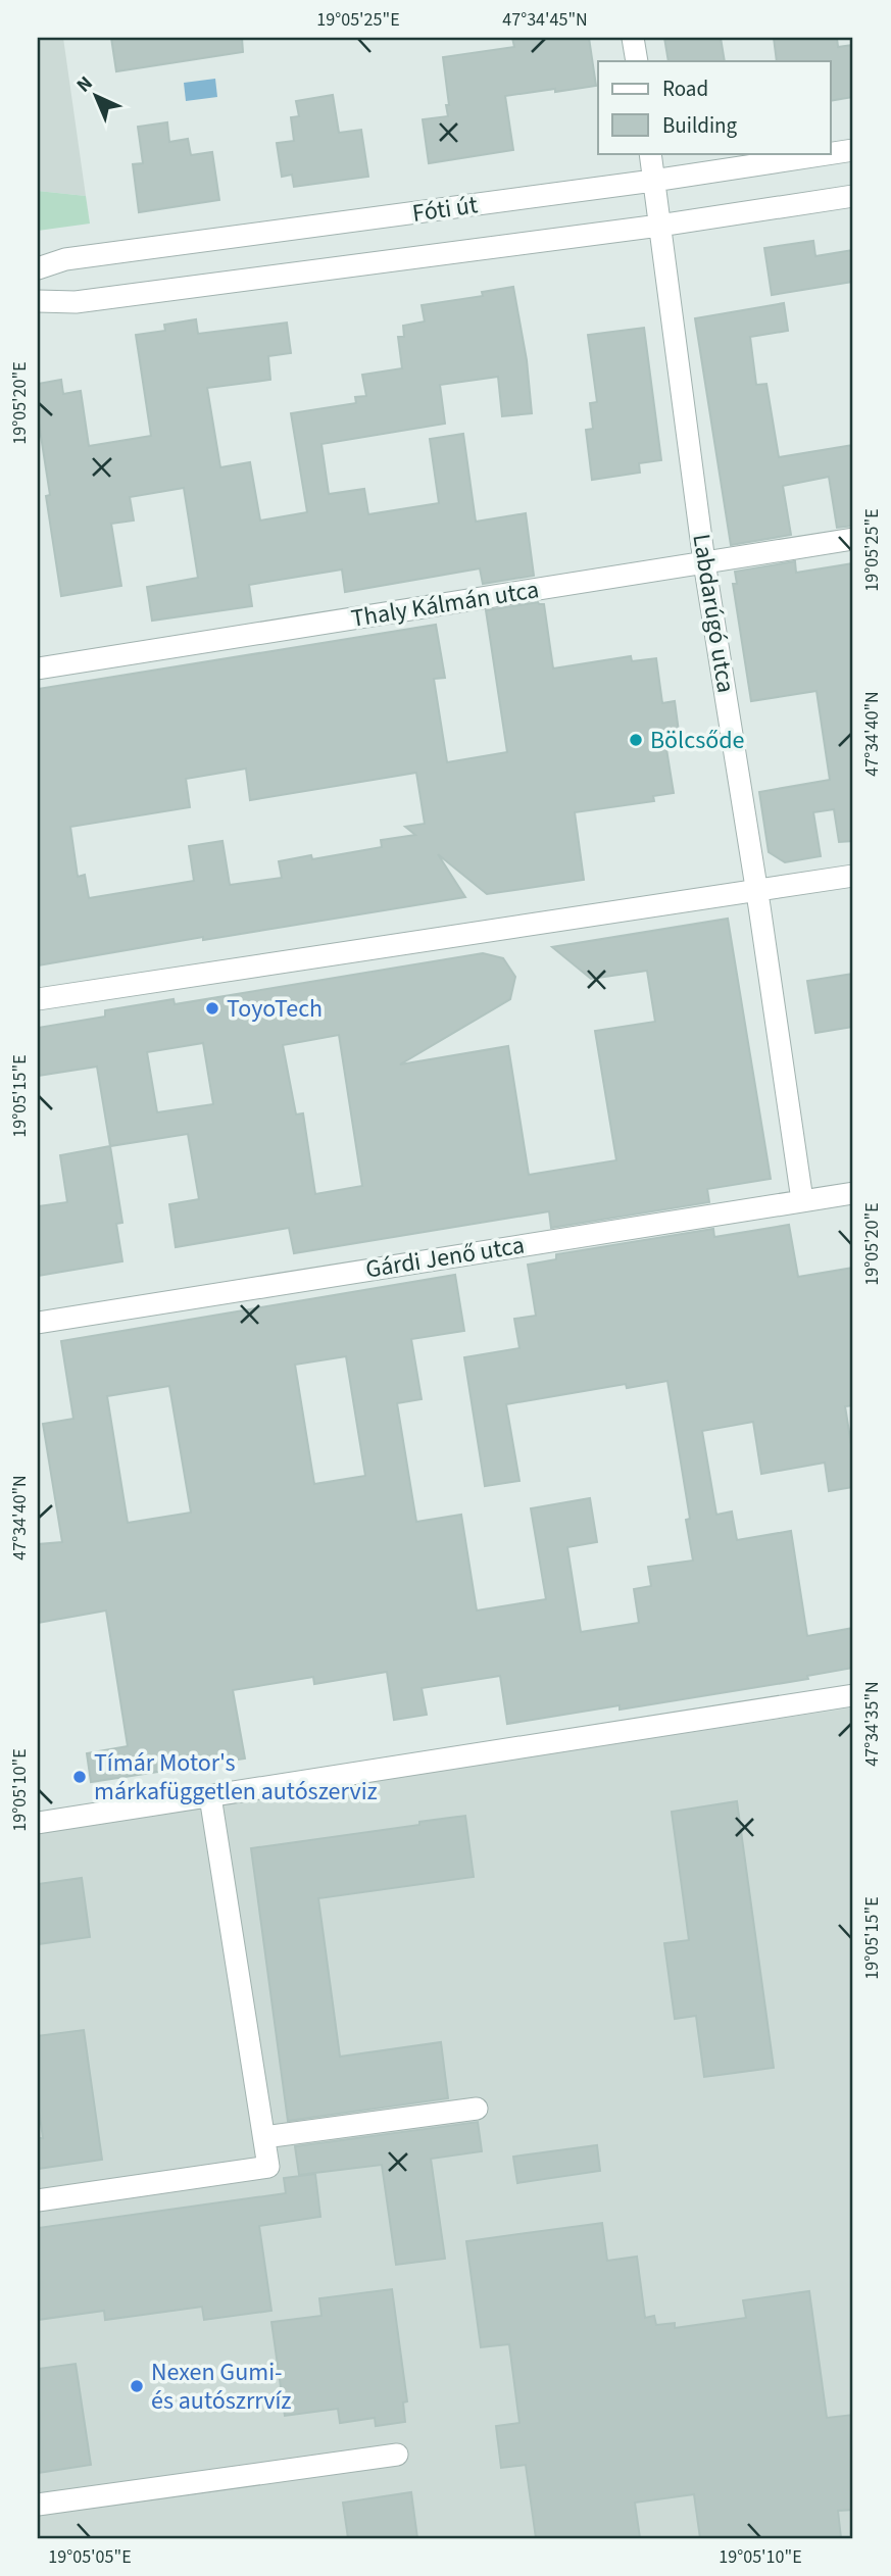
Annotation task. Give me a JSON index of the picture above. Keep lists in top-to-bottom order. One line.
{"streets":{"street":["Fóti út","Thaly Kálmán utca","Labdarúgó utca","Gárdi Jenő utca"]},"crossings":[["Fóti út","Labdarúgó utca"],["Thaly Kálmán utca","Labdarúgó utca"],["Labdarúgó utca","Gárdi Jenő utca"]],"places":["Bölcsőde","ToyoTech","Tímár Motor's márkafüggetlen autószerviz","Nexen Gumi- és autószrrvíz"],"legend":["Road","Building"],"north":"top left","coordinates":["19°05'25\"E","47°34'45\"N","19°05'20\"E","47°34'40\"N","19°05'15\"E","47°34'35\"N","19°05'10\"E","19°05'05\"E"]}
